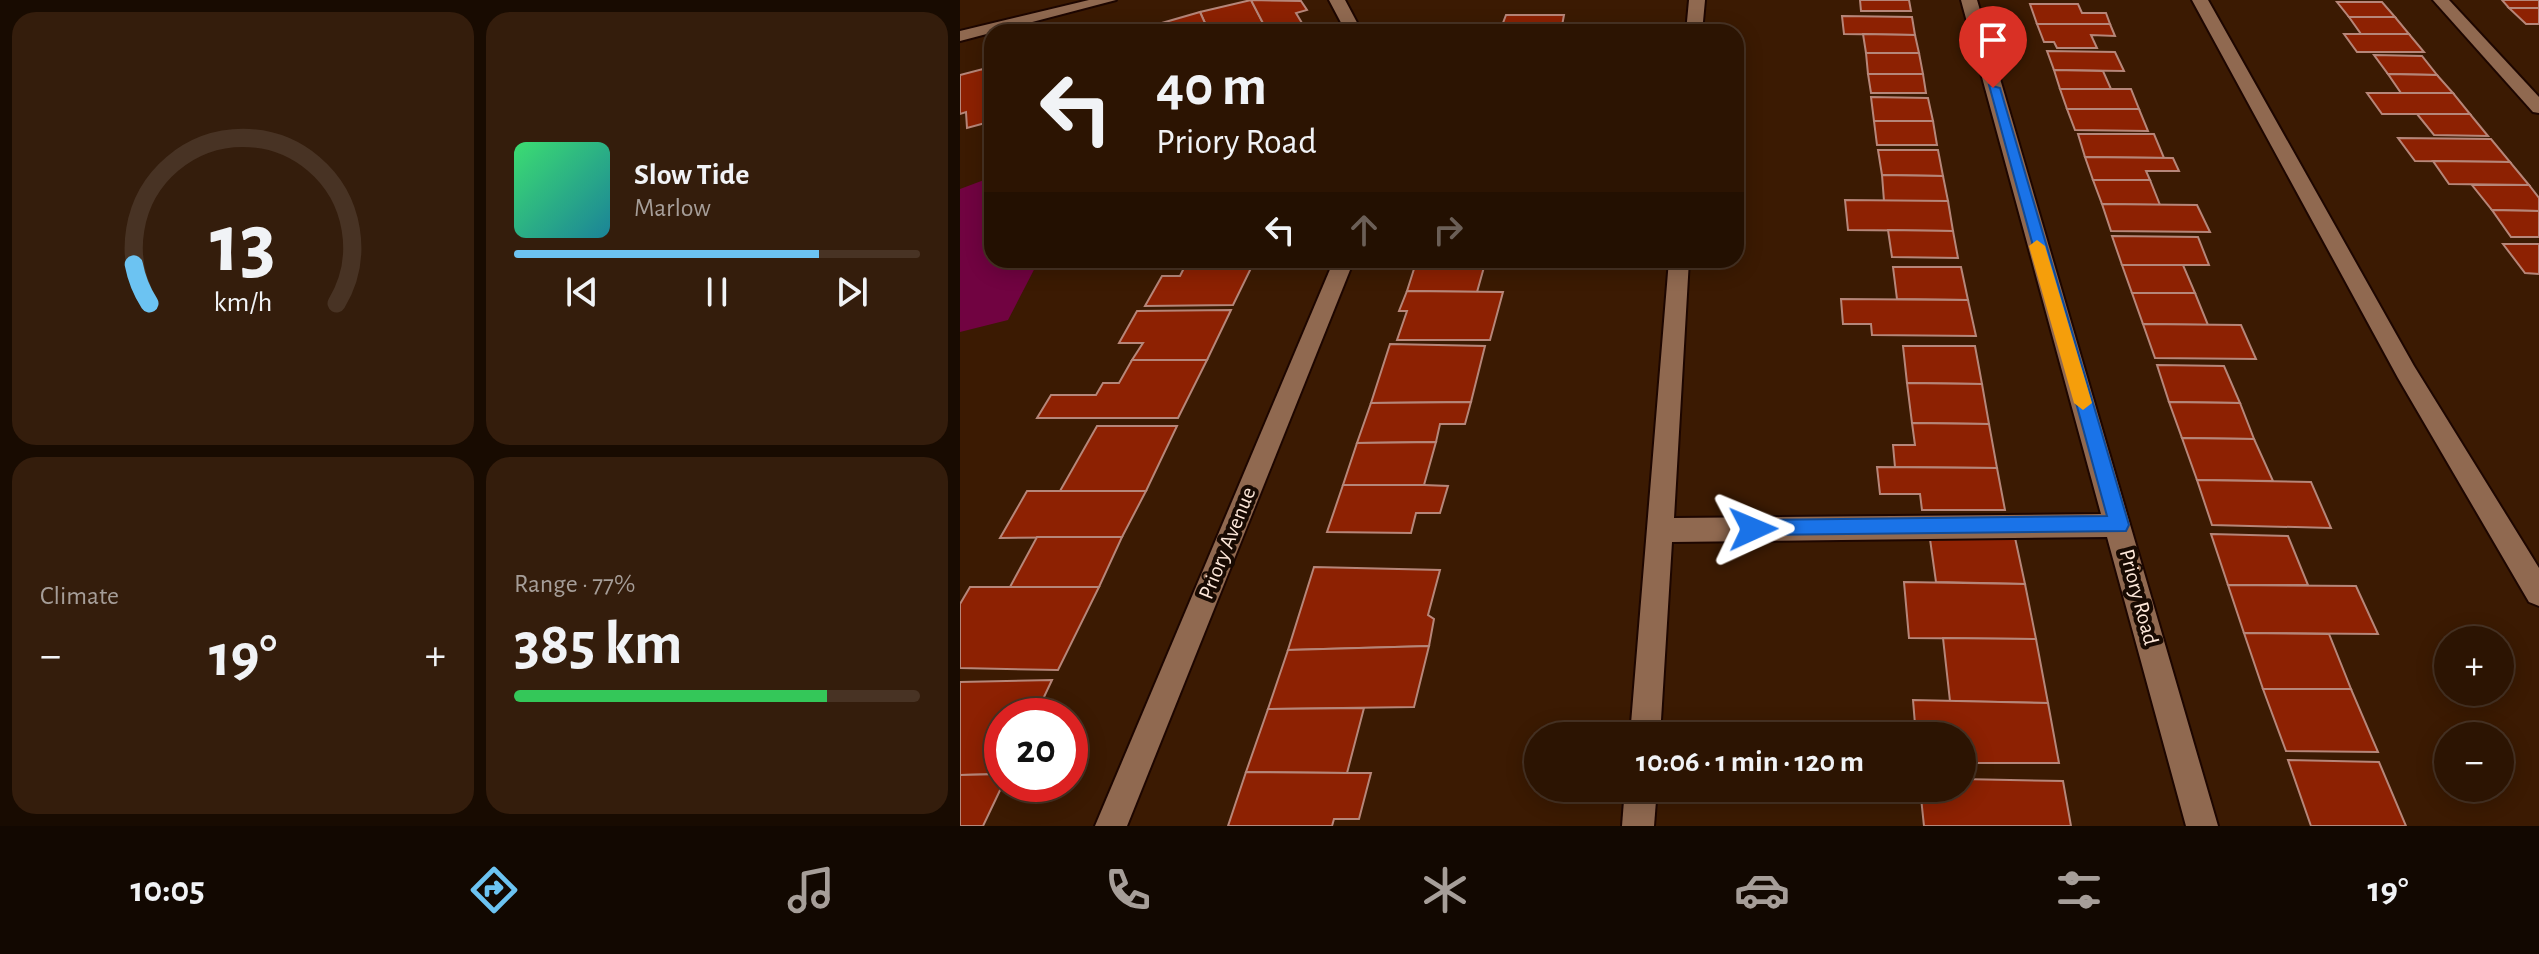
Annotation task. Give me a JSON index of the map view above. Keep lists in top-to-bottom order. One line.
{"streets":{"street":["Priory Avenue","Priory Road"]},"page":{"turn":["40 m","Priory Road"],"song":["Slow Tide","Marlow"],"tile":["Climate",["Range · 77%","385 km"]],"heat":["−","19°","+"],"map_buttons":["+","−"],"limit":"20","trip":"10:06 · 1 min · 120 m","tabs":["10:05","19°"],"gauge":["13","km/h"]}}
